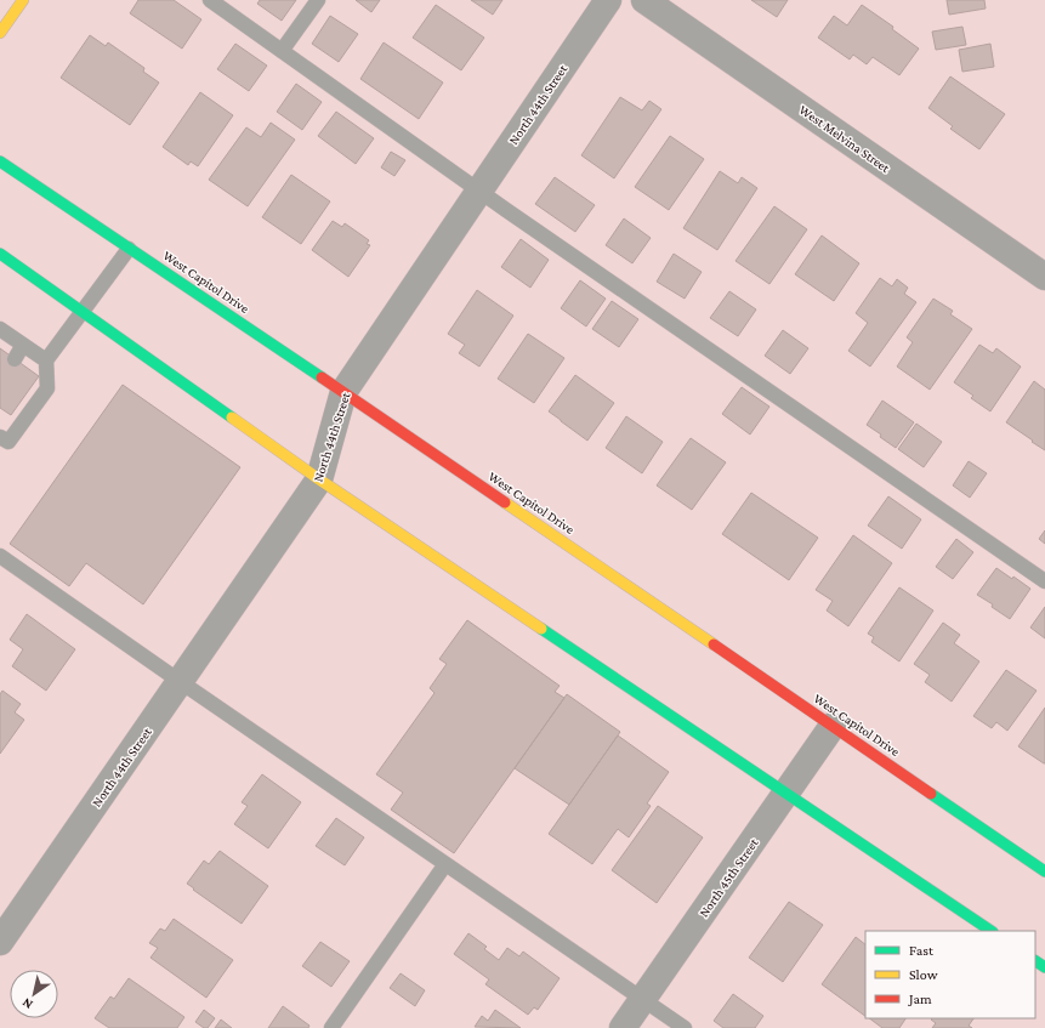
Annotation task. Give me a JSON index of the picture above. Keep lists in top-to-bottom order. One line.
{"streets":{"main road":["West Capitol Drive"],"street":["North 44th Street","West Melvina Street","North 45th Street"]},"crossings":[["North 44th Street","West Capitol Drive"],["West Capitol Drive","North 45th Street"]],"legend":["Fast","Slow","Jam"],"north":"bottom left"}
